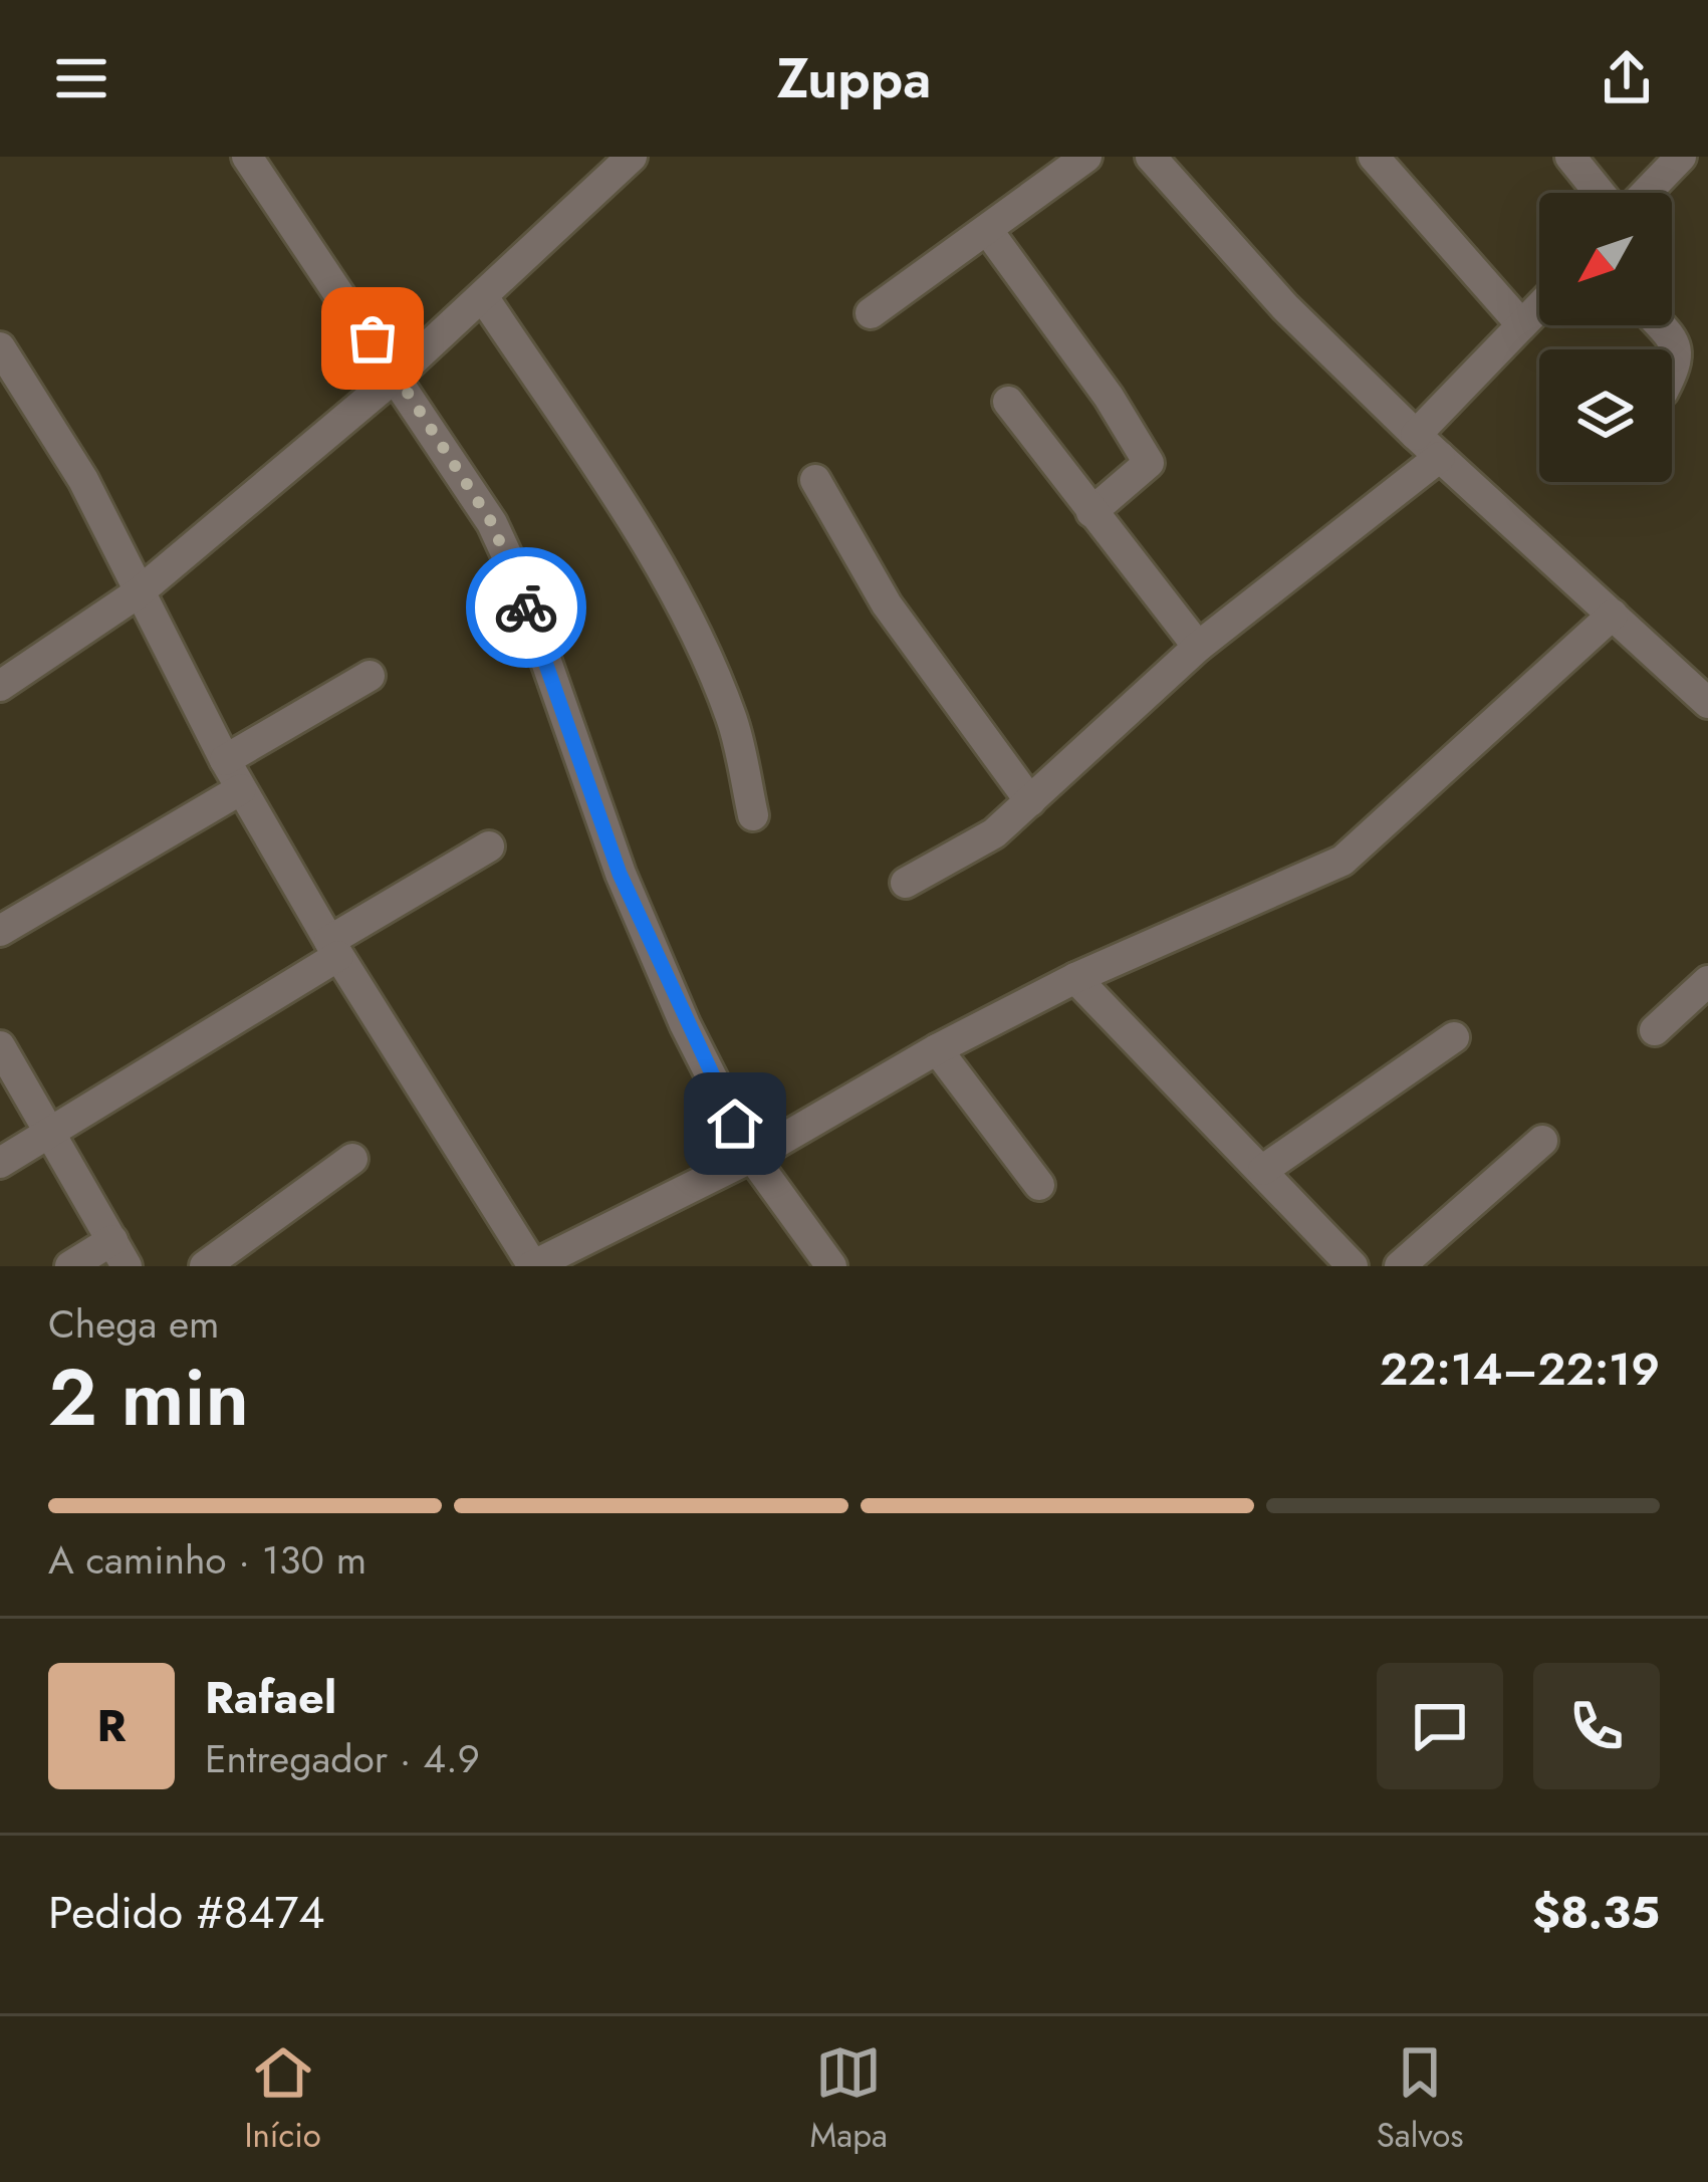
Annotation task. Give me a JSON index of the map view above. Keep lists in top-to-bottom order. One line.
{"north":"bottom left","page":{"header":"Zuppa","heading":["2 min","Chega em","22:14–22:19"],"panel":["Rafael","Entregador · 4.9","Pedido #8474","$8.35"],"bar":"A caminho · 130 m","round":"R","tabs":["Início","Mapa","Salvos"]}}
